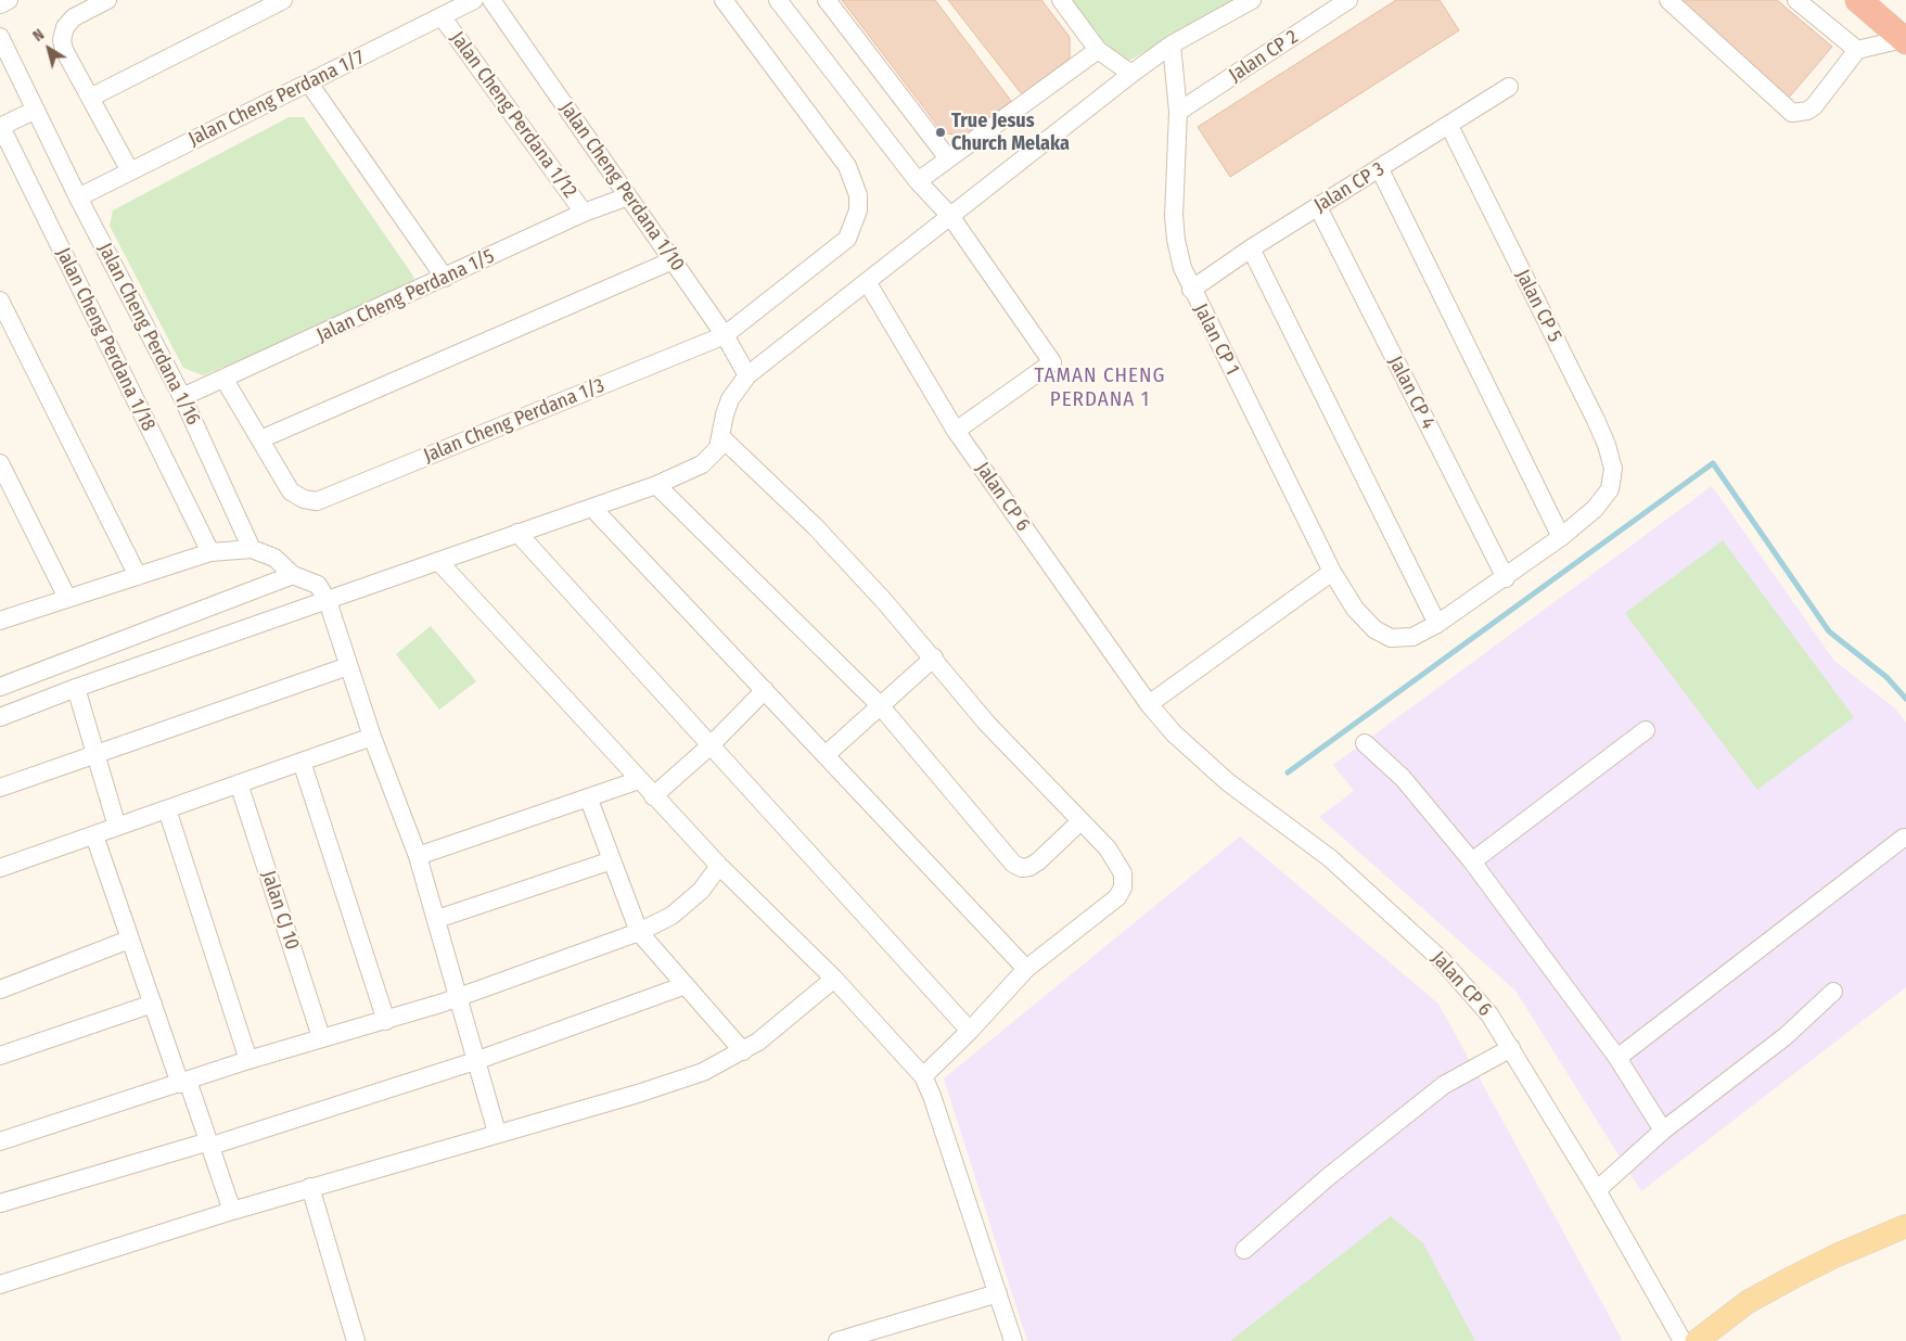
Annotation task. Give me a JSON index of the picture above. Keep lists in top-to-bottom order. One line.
{"streets":{"street":["Jalan CP 2","Jalan Cheng Perdana 1/7","Jalan Cheng Perdana 1/12","Jalan Cheng Perdana 1/10","Jalan CP 3","Jalan Cheng Perdana 1/5","Jalan CP 5","Jalan Cheng Perdana 1/16","Jalan Cheng Perdana 1/18","Jalan CP 1","Jalan CP 4","Jalan Cheng Perdana 1/3","Jalan CP 6","Jalan CJ 10"]},"crossings":[["Jalan CP 2","Jalan CP 1"],["Jalan Cheng Perdana 1/7","Jalan Cheng Perdana 1/12"],["Jalan Cheng Perdana 1/7","Jalan Cheng Perdana 1/16"],["Jalan Cheng Perdana 1/12","Jalan Cheng Perdana 1/5"],["Jalan Cheng Perdana 1/10","Jalan Cheng Perdana 1/5"],["Jalan Cheng Perdana 1/10","Jalan Cheng Perdana 1/3"],["Jalan CP 3","Jalan CP 5"],["Jalan CP 3","Jalan CP 1"],["Jalan CP 3","Jalan CP 4"],["Jalan Cheng Perdana 1/5","Jalan Cheng Perdana 1/16"],["Jalan CP 5","Jalan CP 1"],["Jalan CP 1","Jalan CP 4"]],"districts":["TAMAN CHENG PERDANA 1"],"places":["True Jesus Church Melaka"],"north":"top left"}
